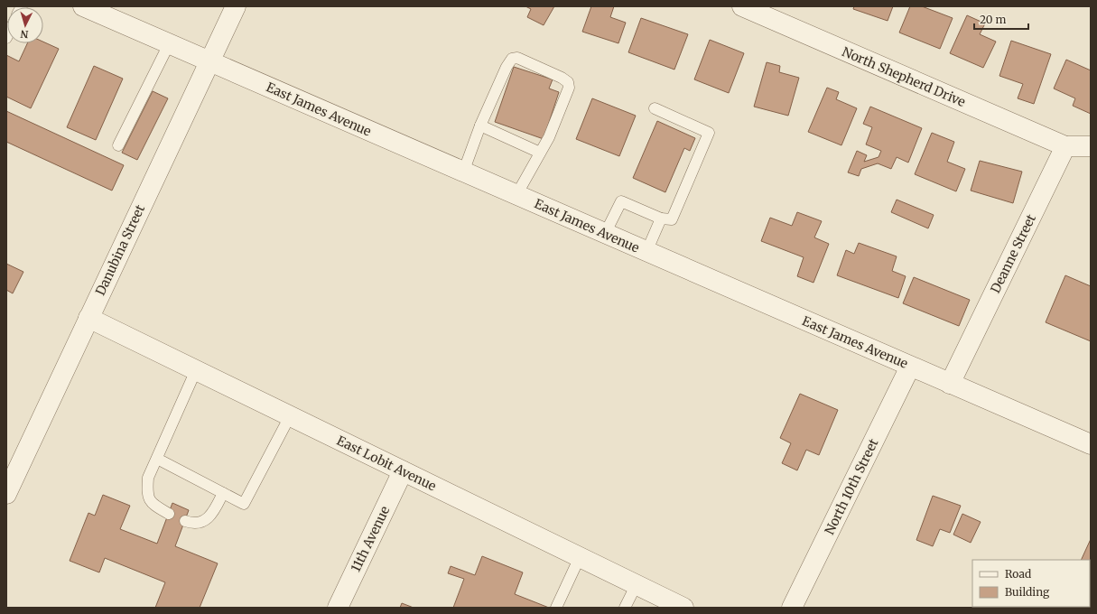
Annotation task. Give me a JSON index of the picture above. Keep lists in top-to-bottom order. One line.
{"streets":{"street":["North Shepherd Drive","East James Avenue","Danubina Street","Deanne Street","East Lobit Avenue","North 10th Street","11th Avenue"]},"crossings":[["North Shepherd Drive","Deanne Street"],["East James Avenue","Danubina Street"],["East James Avenue","Deanne Street"],["East James Avenue","North 10th Street"],["Danubina Street","East Lobit Avenue"],["East Lobit Avenue","11th Avenue"]],"legend":["Road","Building"],"scale_bar":"20 m","north":"bottom"}
